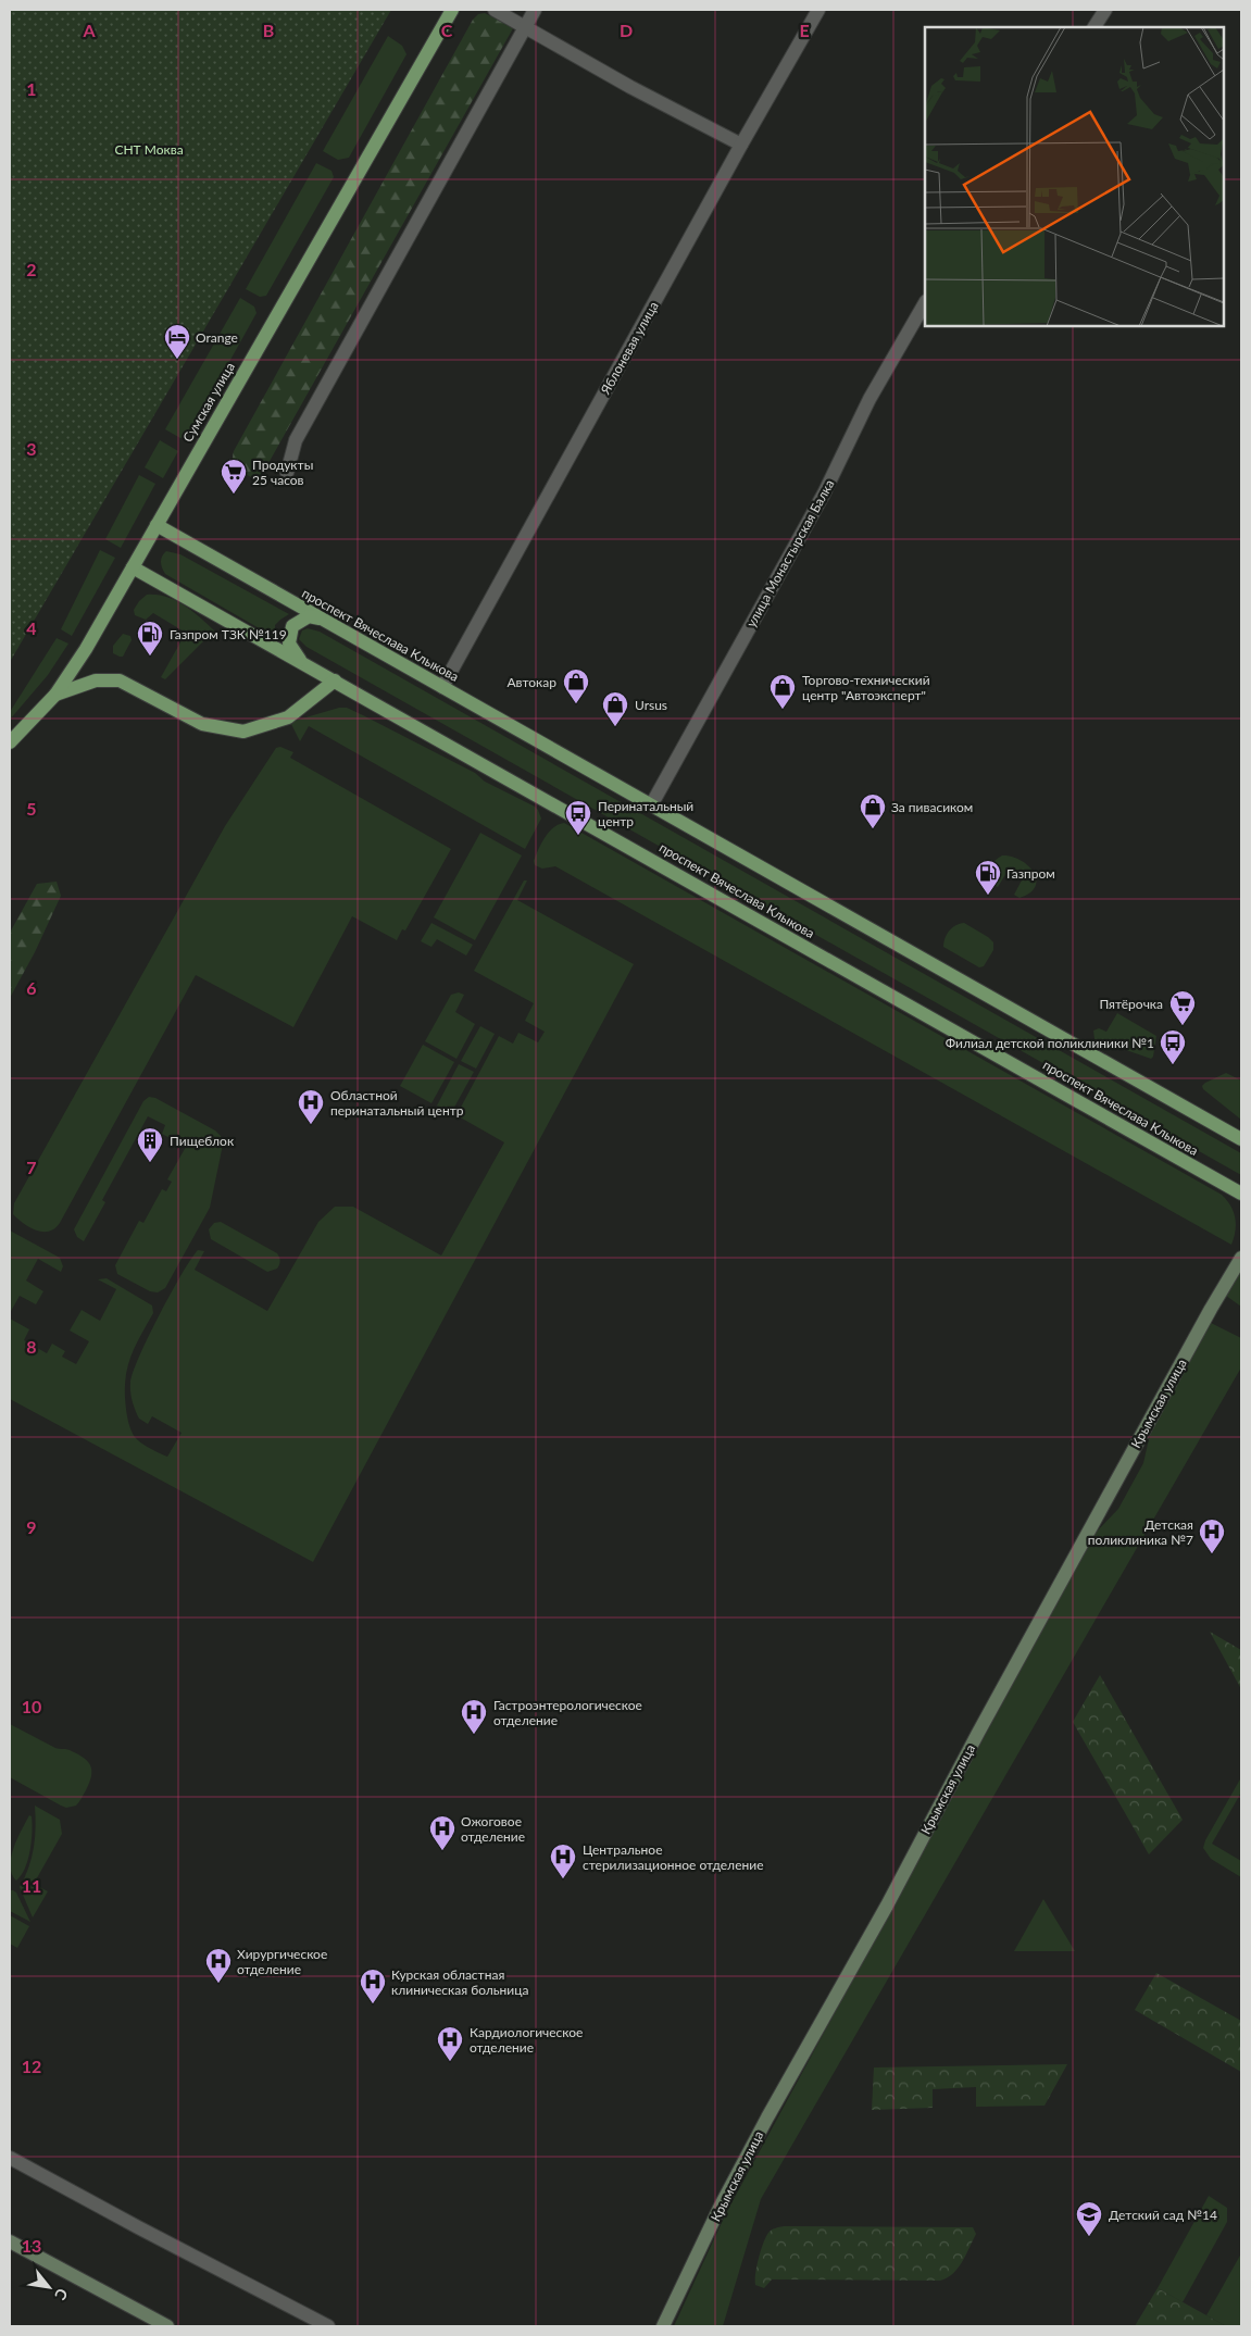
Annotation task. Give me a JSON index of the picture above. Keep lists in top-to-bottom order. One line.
{"streets":{"main road":["Сумская улица","проспект Вячеслава Клыкова"],"street":["Яблоневая улица","улица Монастырская Балка","Крымская улица"]},"crossings":[["Яблоневая улица","проспект Вячеслава Клыкова"],["Сумская улица","проспект Вячеслава Клыкова"],["улица Монастырская Балка","проспект Вячеслава Клыкова"]],"parks":["СНТ Моква"],"places":{"hotel":["Orange"],"supermarket":["Продукты 25 часов","Пятёрочка"],"fuel station":["Газпром ТЗК №119","Газпром"],"shop":["Автокар","Торгово-технический центр \"Автоэксперт\"","Ursus","За пивасиком"],"bus stop":["Перинатальный центр","Филиал детской поликлиники №1"],"hospital":["Областной перинатальный центр","Детская поликлиника №7","Гастроэнтерологическое отделение","Ожоговое отделение","Центральное стерилизационное отделение","Хирургическое отделение","Курская областная клиническая больница","Кардиологическое отделение"],"building":["Пищеблок"],"school or university":["Детский сад №14"]},"north":"bottom right","grid":{"columns":["A","B","C","D","E"],"rows":["1","2","3","4","5","6","7","8","9","10","11","12","13"]}}
